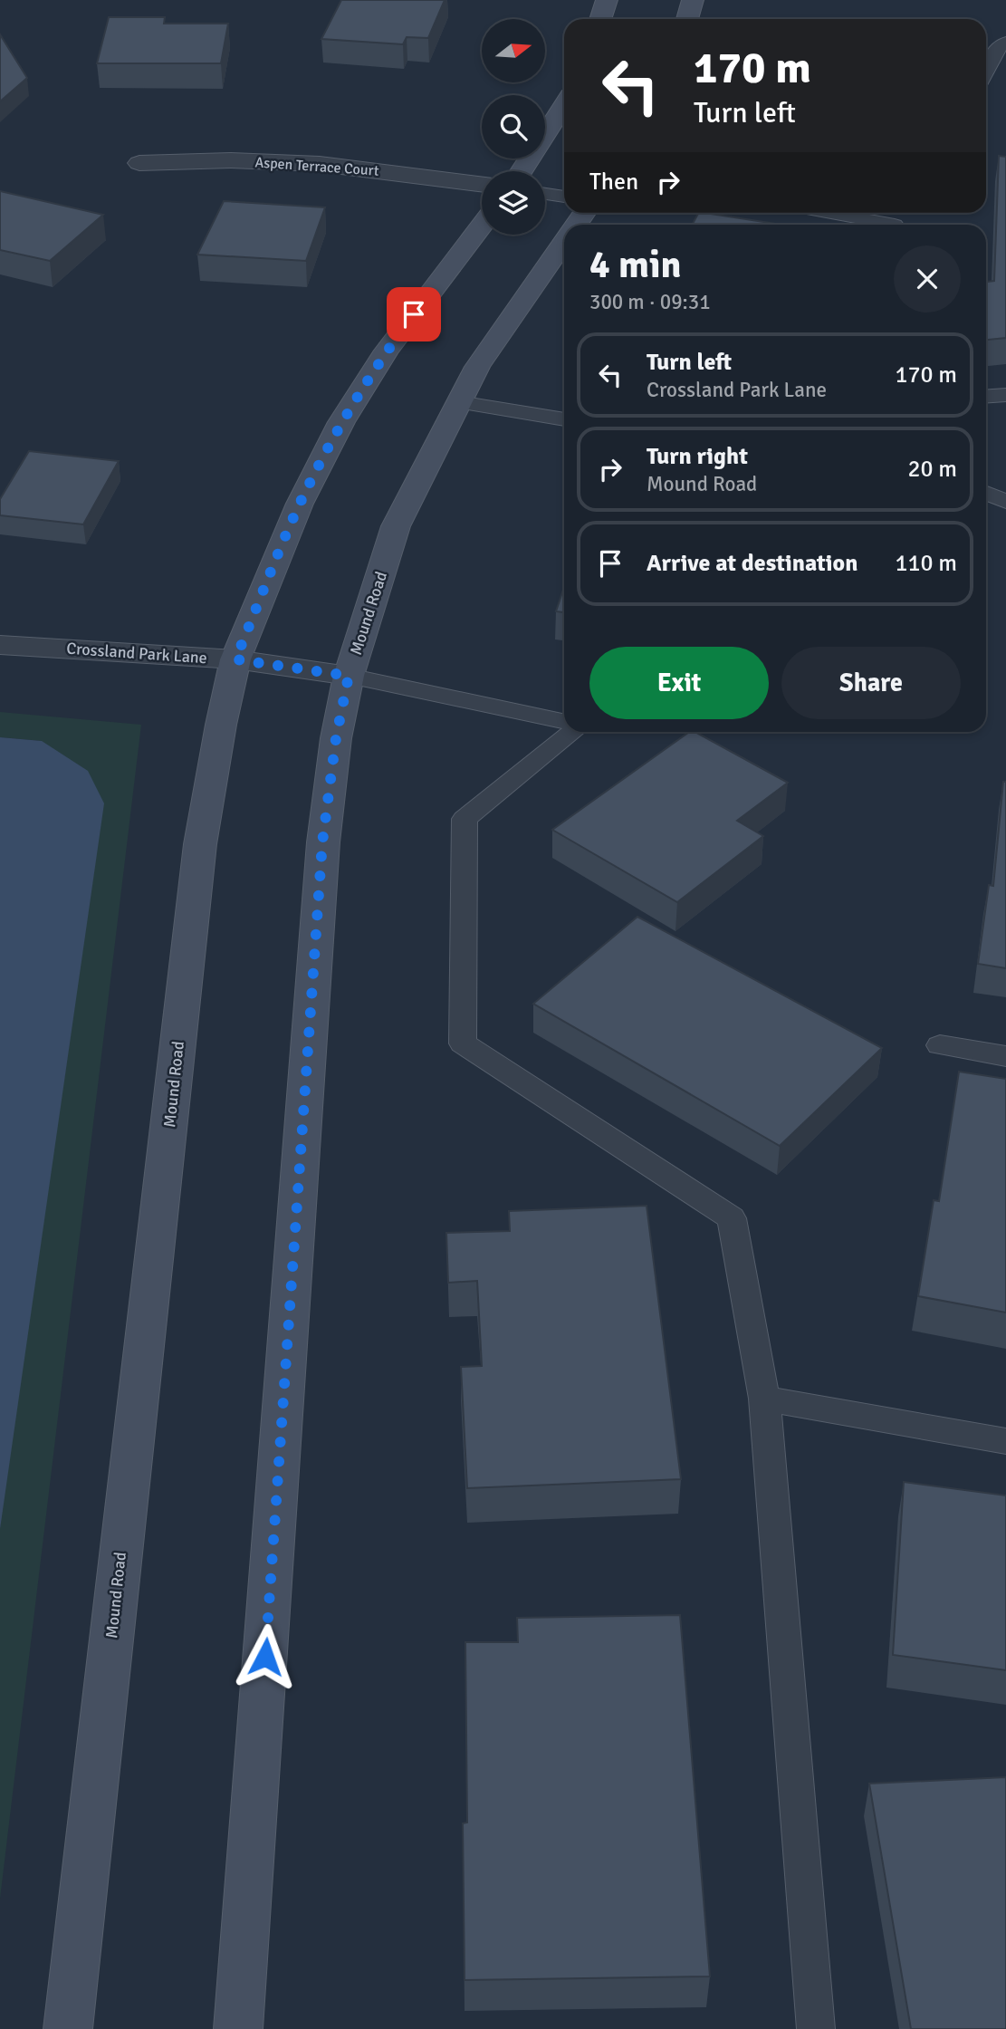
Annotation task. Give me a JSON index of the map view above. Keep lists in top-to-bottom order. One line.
{"streets":{"street":["Aspen Terrace Court","Mound Road","Crossland Park Lane"]},"crossings":[["Mound Road","Crossland Park Lane"]],"north":"right","page":{"turn":["170 m","Turn left"],"then":"Then","heading":["4 min","300 m · 09:31"],"list":[{"name":"Turn left","note":"Crossland Park Lane","value":"170 m"},{"name":"Turn right","note":"Mound Road","value":"20 m"},{"name":"Arrive at destination","value":"110 m"}],"buttons":["Exit","Share"]}}
